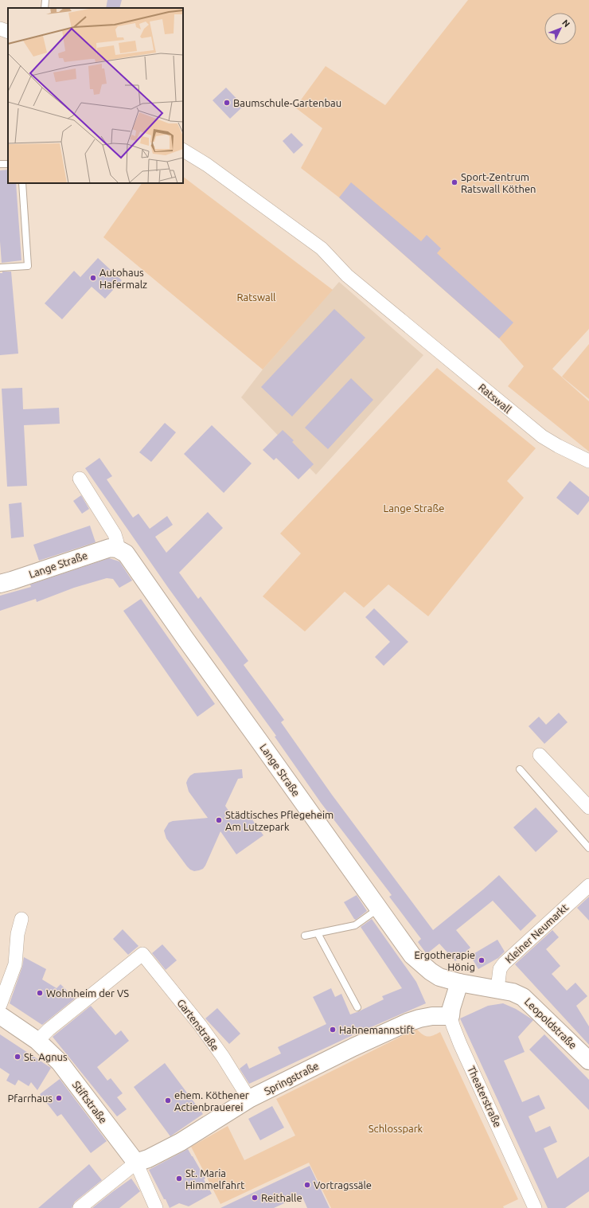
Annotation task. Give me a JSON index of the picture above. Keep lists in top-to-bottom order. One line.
{"streets":{"main road":["Lange Straße","Leopoldstraße","Springstraße","Theaterstraße","Stiftstraße"],"street":["Ratswall","Kleiner Neumarkt","Gartenstraße"]},"crossings":[["Lange Straße","Leopoldstraße"],["Lange Straße","Theaterstraße"],["Kleiner Neumarkt","Leopoldstraße"],["Leopoldstraße","Theaterstraße"],["Gartenstraße","Springstraße"],["Gartenstraße","Stiftstraße"],["Springstraße","Theaterstraße"],["Springstraße","Stiftstraße"]],"parks":["Ratswall","Lange Straße","Schlosspark"],"places":["Baumschule-Gartenbau","Sport-Zentrum Ratswall Köthen","Autohaus Hafermalz","Städtisches Pflegeheim Am Lutzepark","Ergotherapie Hönig","Wohnheim der VS","Hahnemannstift","St. Agnus","Pfarrhaus","ehem. Köthener Actienbrauerei","St. Maria Himmelfahrt","Vortragssäle","Reithalle"],"north":"top right"}
